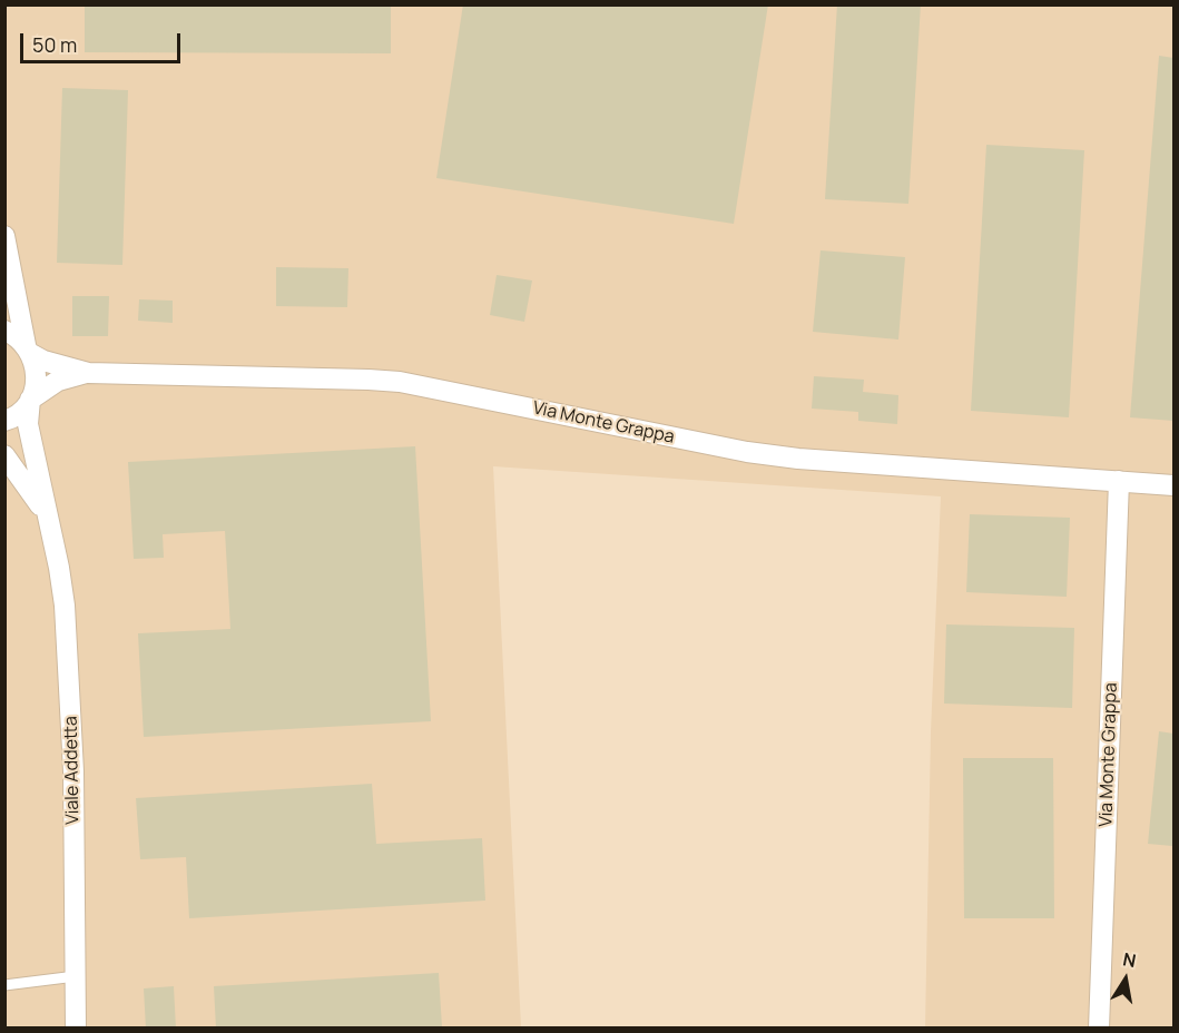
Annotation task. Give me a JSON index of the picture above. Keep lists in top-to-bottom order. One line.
{"streets":{"street":["Via Monte Grappa","Viale Addetta"]},"scale_bar":"50 m","north":"top"}
